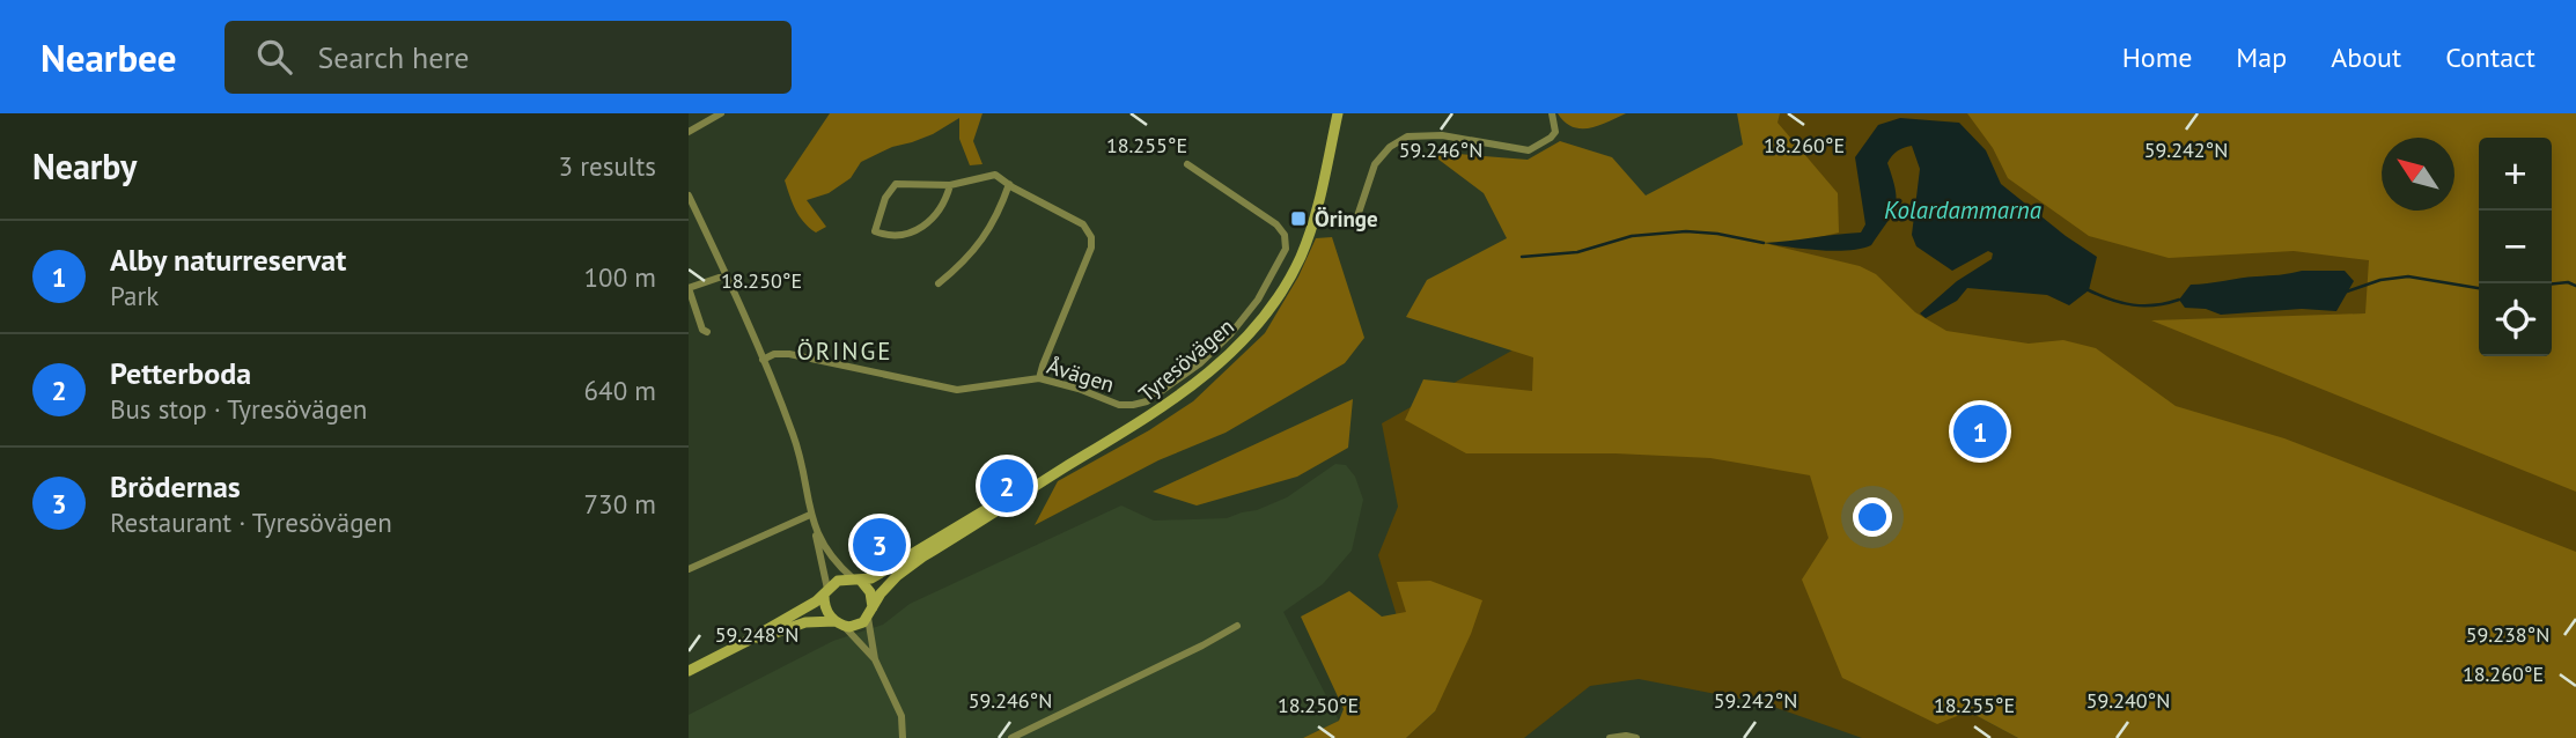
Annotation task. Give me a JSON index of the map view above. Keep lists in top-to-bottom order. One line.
{"streets":{"main road":["Tyresövägen"],"street":["Åvägen"]},"districts":["ÖRINGE"],"water":["Kolardammarna"],"places":{"transit":["Öringe"]},"north":"top left","page":{"header":"Nearbee","search":"Search here","nav":["Home","Map","About","Contact"],"heading":["Nearby","3 results"],"map_buttons":["+","−"],"list":[{"mark":"1","name":"Alby naturreservat","note":"Park","value":"100 m"},{"mark":"2","name":"Petterboda","note":"Bus stop · Tyresövägen","value":"640 m"},{"mark":"3","name":"Brödernas","note":"Restaurant · Tyresövägen","value":"730 m"}],"pins":["1","2","3"]},"coordinates":["18.255°E","18.260°E","59.246°N","59.242°N","18.250°E","59.248°N","59.238°N","59.240°N"]}
